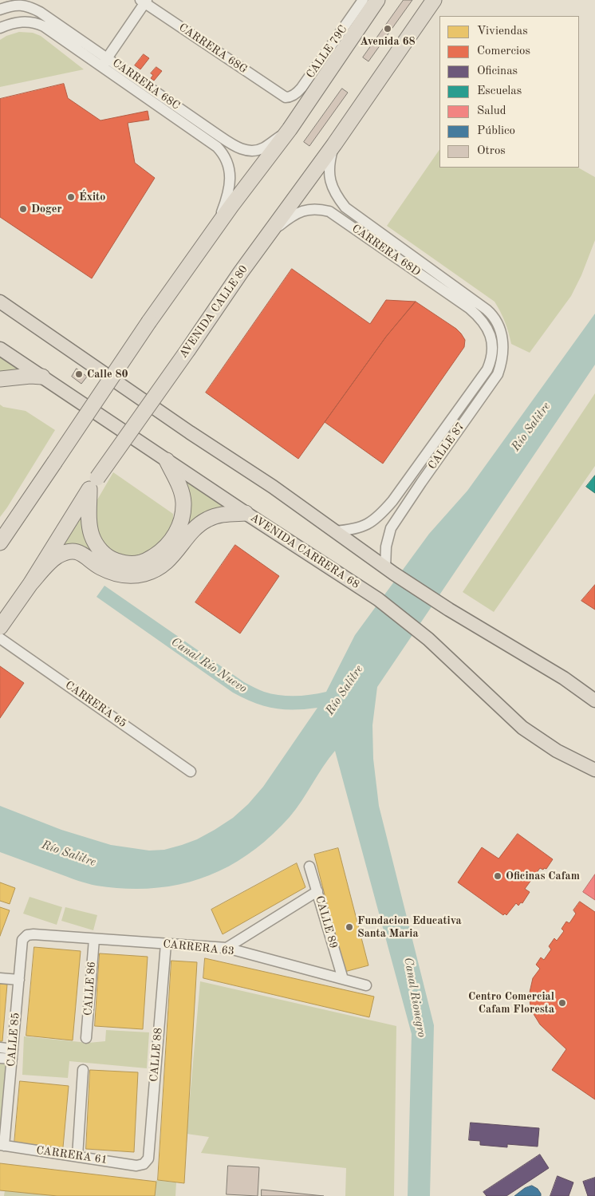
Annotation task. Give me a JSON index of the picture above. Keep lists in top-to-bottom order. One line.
{"streets":{"highway":["AVENIDA CALLE 80"],"main road":["AVENIDA CARRERA 68"],"street":["CARRERA 68G","CALLE 79C","CARRERA 68C","CARRERA 68D","CALLE 87","CARRERA 65","CALLE 89","CARRERA 63","CALLE 86","CALLE 85","CALLE 88","CARRERA 61"]},"crossings":[["CARRERA 68G","CALLE 79C"],["CARRERA 68D","AVENIDA CALLE 80"],["CARRERA 68D","CALLE 87"],["CALLE 89","CARRERA 63"],["CARRERA 63","CALLE 86"],["CARRERA 63","CALLE 85"],["CARRERA 63","CALLE 88"],["CALLE 85","CARRERA 61"],["CALLE 88","CARRERA 61"]],"water":["Río Salitre","Canal Río Nuevo","Canal Rionegro"],"places":["Avenida 68","Éxito","Doger","Calle 80","Oficinas Cafam","Fundacion Educativa Santa Maria","Centro Comercial Cafam Floresta"],"legend":["Viviendas","Comercios","Oficinas","Escuelas","Salud","Público","Otros"]}
